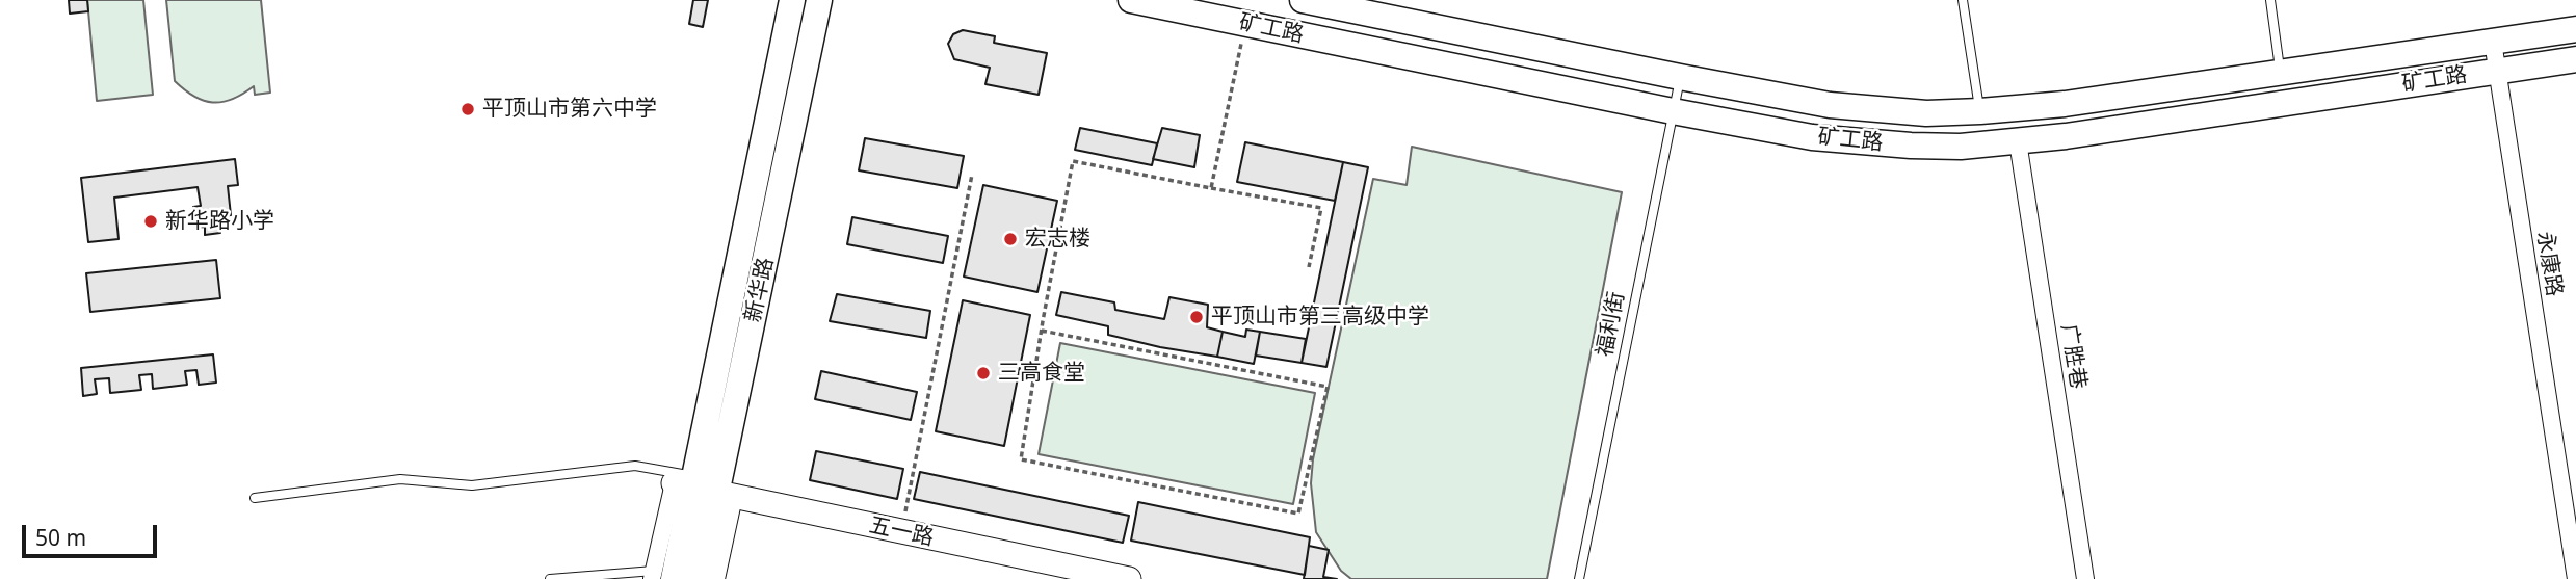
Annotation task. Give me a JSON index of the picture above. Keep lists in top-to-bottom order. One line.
{"streets":{"main road":["矿工路","新华路"],"street":["永康路","广胜巷","五一路"],"lane":["福利街"]},"crossings":[["矿工路","永康路"],["矿工路","福利街"],["矿工路","广胜巷"],["新华路","五一路"]],"places":["平顶山市第六中学","新华路小学","宏志楼","平顶山市第三高级中学","三高食堂"],"scale_bar":"50 m"}
